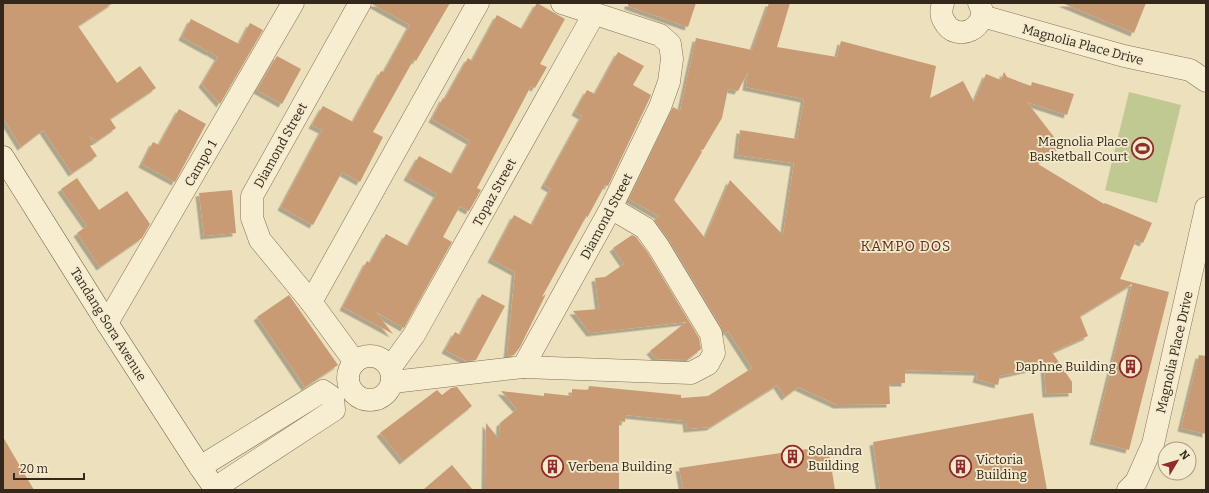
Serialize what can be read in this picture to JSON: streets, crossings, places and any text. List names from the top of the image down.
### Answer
{
  "streets": {
    "street": [
      "Magnolia Place Drive",
      "Diamond Street",
      "Campo 1",
      "Topaz Street",
      "Tandang Sora Avenue"
    ]
  },
  "crossings": [
    ["Diamond Street", "Topaz Street"],
    ["Campo 1", "Tandang Sora Avenue"]
  ],
  "districts": ["KAMPO DOS"],
  "places": {
    "sports": ["Magnolia Place Basketball Court"],
    "building": [
      "Daphne Building",
      "Solandra Building",
      "Verbena Building",
      "Victoria Building"
    ]
  },
  "scale_bar": "20 m",
  "north": "top right"
}
